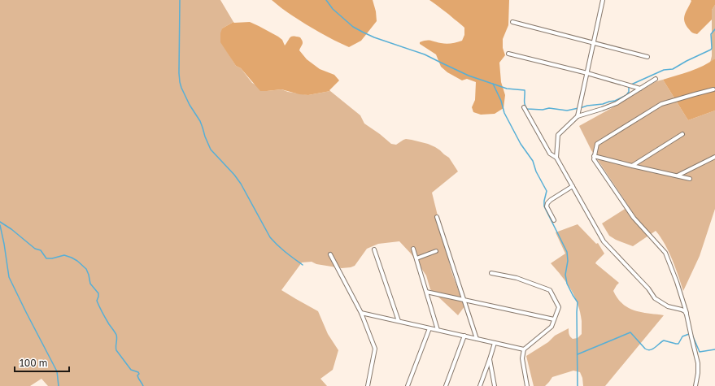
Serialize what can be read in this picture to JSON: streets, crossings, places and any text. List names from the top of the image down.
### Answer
{
  "scale_bar": "100 m"
}
